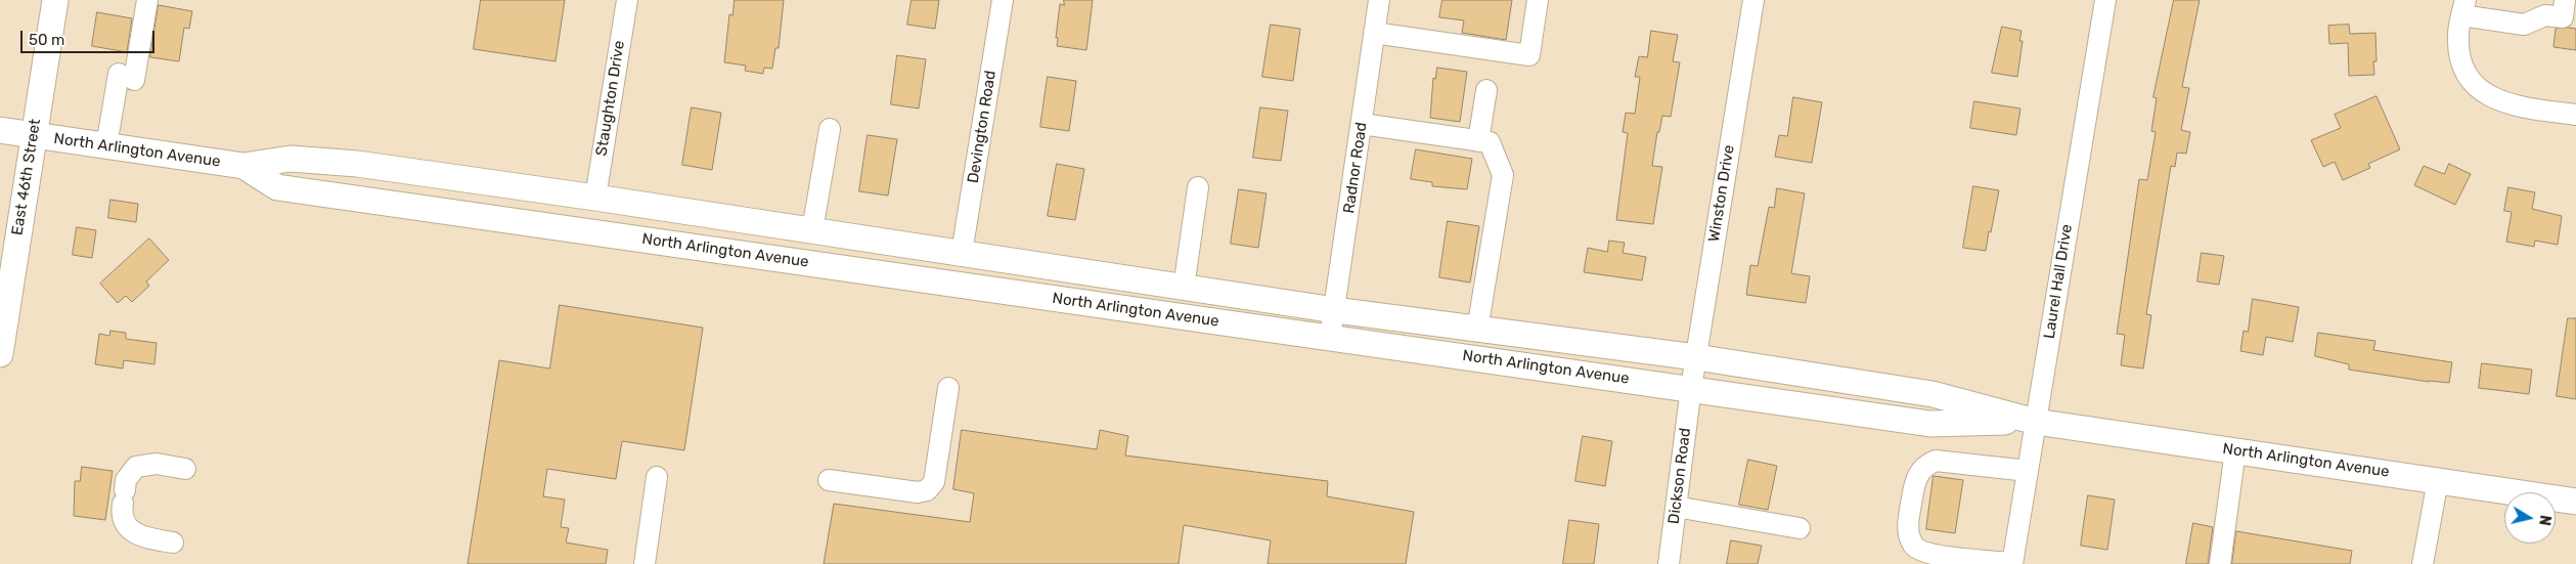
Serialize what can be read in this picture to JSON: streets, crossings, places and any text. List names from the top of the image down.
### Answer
{
  "streets": {
    "main road": ["North Arlington Avenue", "East 46th Street"],
    "street": [
      "Staughton Drive",
      "Devington Road",
      "Radnor Road",
      "Winston Drive",
      "Laurel Hall Drive",
      "Dickson Road"
    ]
  },
  "crossings": [
    ["Staughton Drive", "North Arlington Avenue"],
    ["Devington Road", "North Arlington Avenue"],
    ["North Arlington Avenue", "Radnor Road"],
    ["North Arlington Avenue", "East 46th Street"],
    ["North Arlington Avenue", "Winston Drive"],
    ["North Arlington Avenue", "Laurel Hall Drive"],
    ["North Arlington Avenue", "Dickson Road"],
    ["Winston Drive", "Dickson Road"]
  ],
  "scale_bar": "50 m",
  "north": "right"
}
